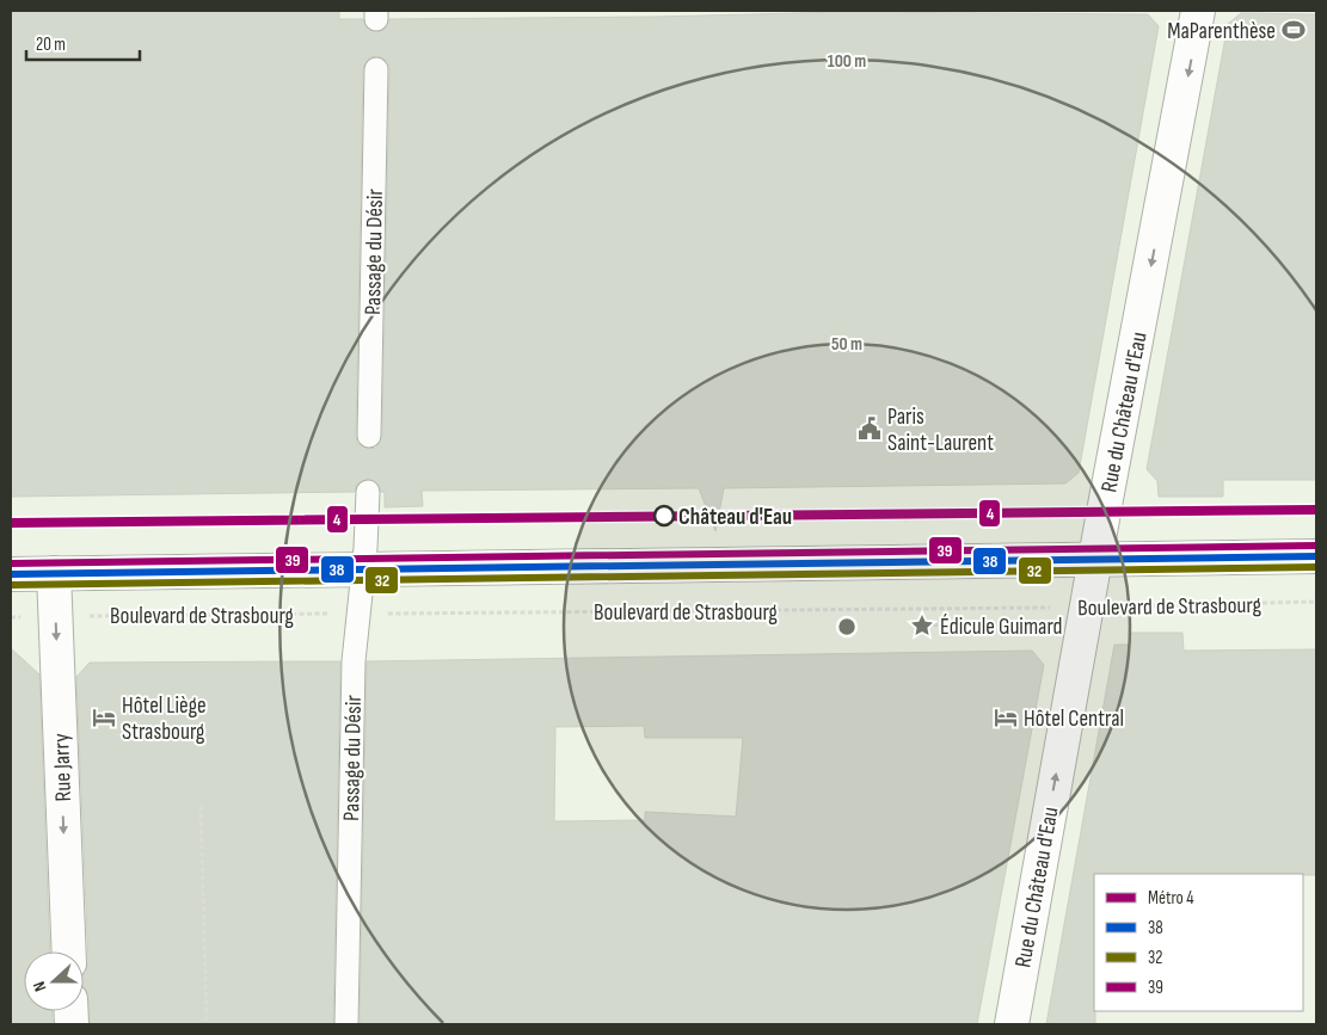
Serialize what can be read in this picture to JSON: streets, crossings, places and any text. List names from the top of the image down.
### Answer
{
  "streets": {
    "street": ["Rue du Château d'Eau", "Boulevard de Strasbourg", "Rue Jarry"],
    "lane": ["Passage du Désir"]
  },
  "crossings": [
    ["Passage du Désir", "Boulevard de Strasbourg"],
    ["Rue du Château d'Eau", "Boulevard de Strasbourg"],
    ["Boulevard de Strasbourg", "Rue Jarry"]
  ],
  "one_way": ["Rue Jarry"],
  "places": {
    "sports": ["MaParenthèse"],
    "public building": ["Paris Saint-Laurent"],
    "other": ["Château d'Eau"],
    "place": ["Édicule Guimard"],
    "hotel": ["Hôtel Liège Strasbourg", "Hôtel Central"]
  },
  "lines": [
    "metro line 4",
    "transit line 39",
    "transit line 38",
    "transit line 32"
  ],
  "legend": [
    "Métro 4",
    "38",
    "32",
    "39"
  ],
  "scale_bar": "20 m",
  "north": "left",
  "rings": ["100 m", "50 m"]
}
